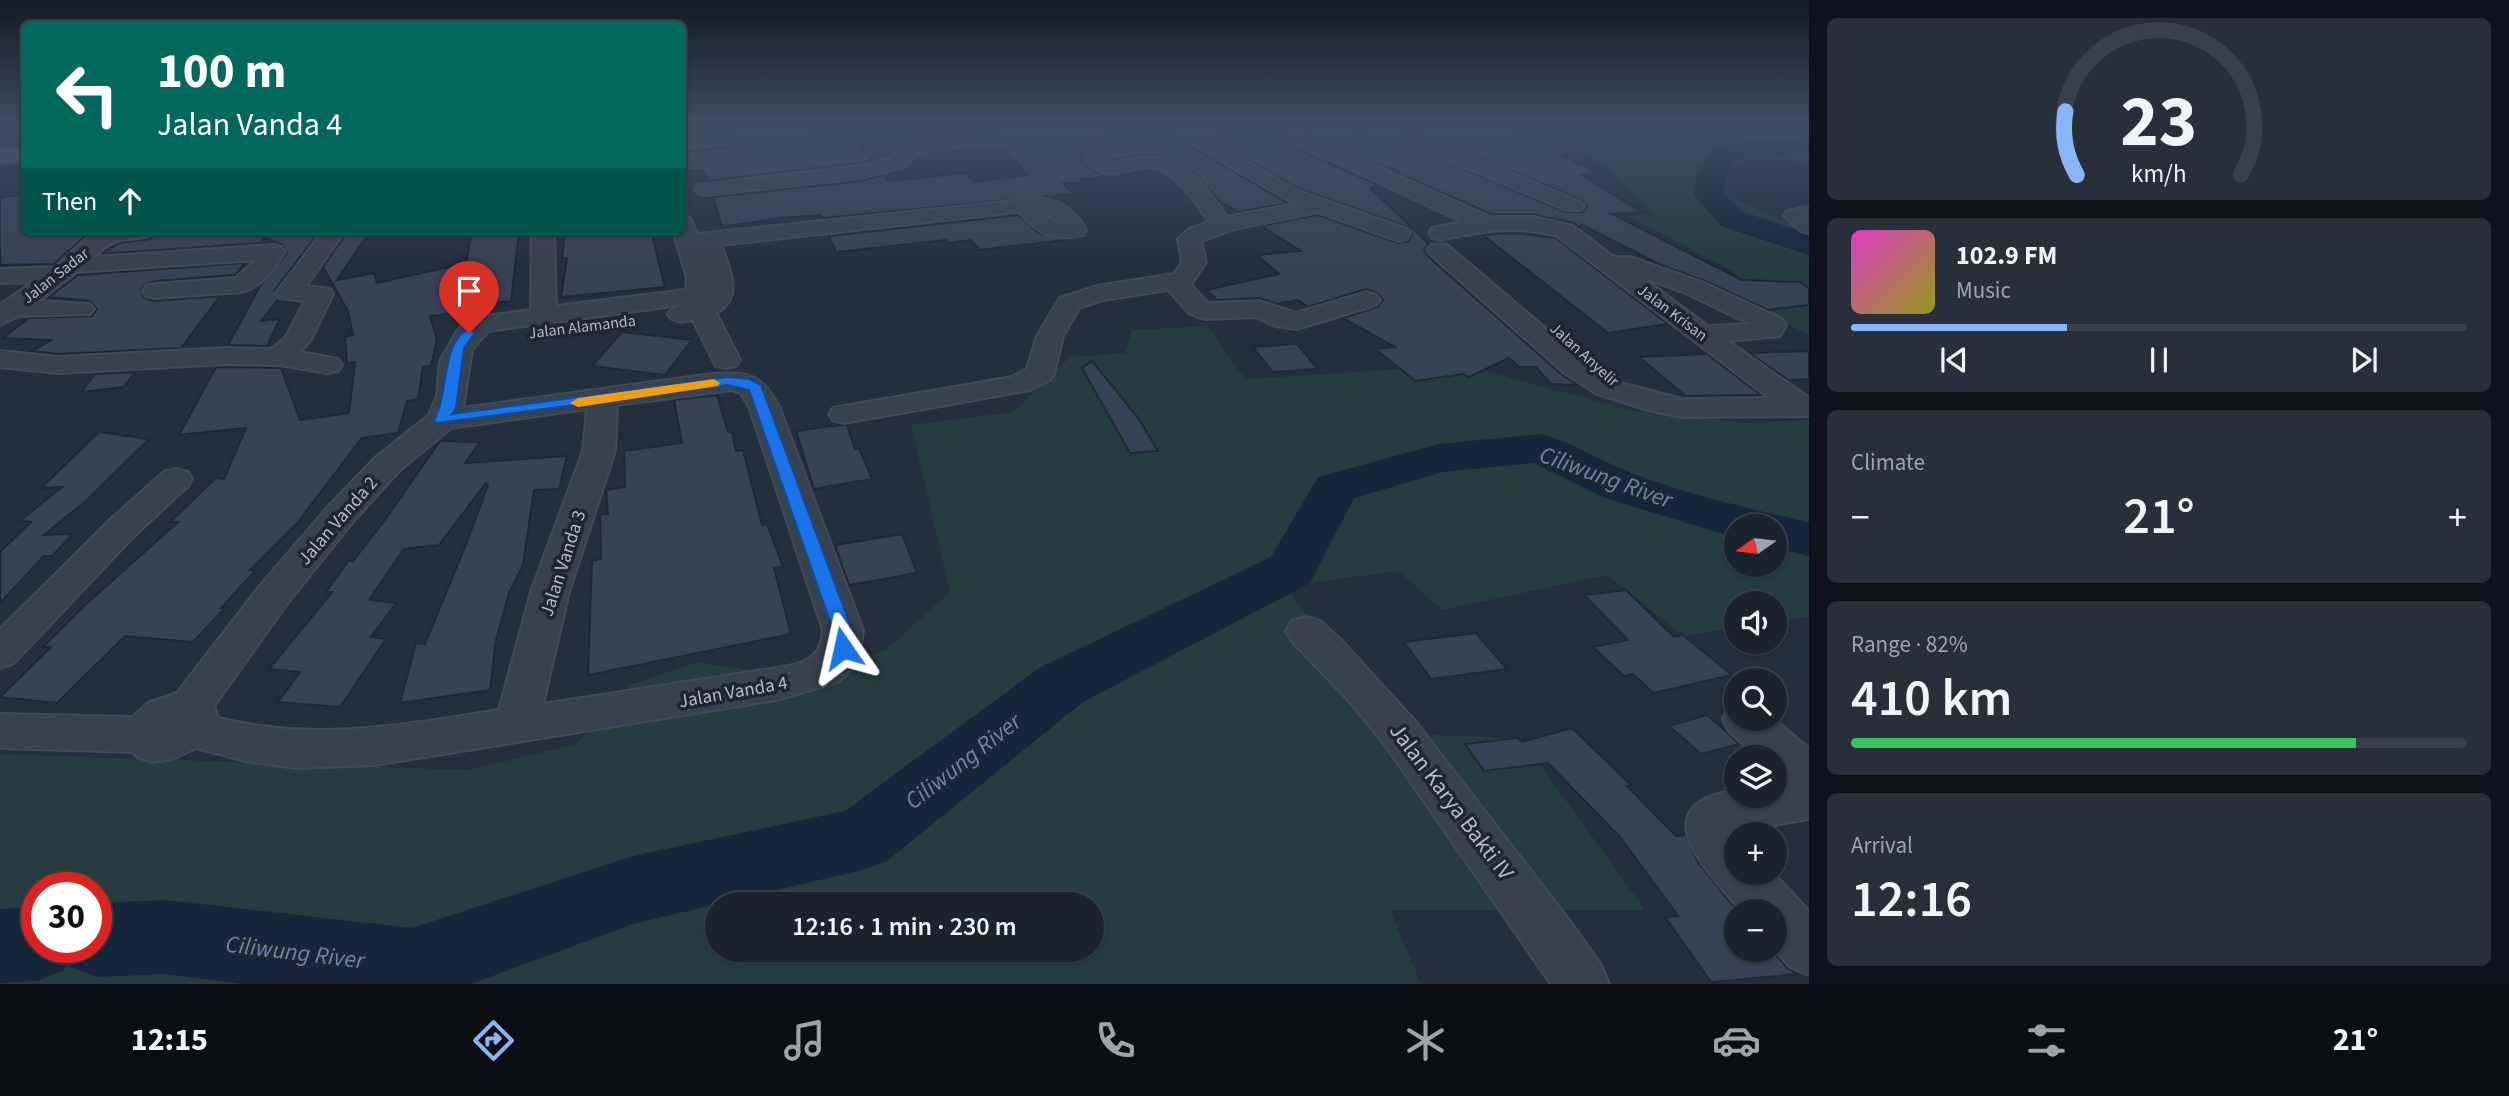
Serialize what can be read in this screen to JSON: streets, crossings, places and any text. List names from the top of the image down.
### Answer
{
  "streets": {
    "street": [
      "Jalan Sadar",
      "Jalan Krisan",
      "Jalan Alamanda",
      "Jalan Anyelir",
      "Jalan Vanda 2",
      "Jalan Vanda 3",
      "Jalan Vanda 4",
      "Jalan Karya Bakti IV"
    ]
  },
  "crossings": [
    ["Jalan Krisan", "Jalan Anyelir"],
    ["Jalan Alamanda", "Jalan Vanda 2"],
    ["Jalan Vanda 3", "Jalan Vanda 4"]
  ],
  "water": ["Ciliwung River"],
  "north": "left",
  "page": {
    "turn": ["100 m", "Jalan Vanda 4"],
    "then": "Then",
    "song": ["102.9 FM", "Music"],
    "tile": [
      "Climate",
      ["Range · 82%", "410 km"],
      ["Arrival", "12:16"]
    ],
    "heat": ["−", "21°", "+"],
    "map_buttons": ["+", "−"],
    "limit": "30",
    "trip": "12:16 · 1 min · 230 m",
    "tabs": ["12:15", "21°"],
    "gauge": ["23", "km/h"]
  }
}
